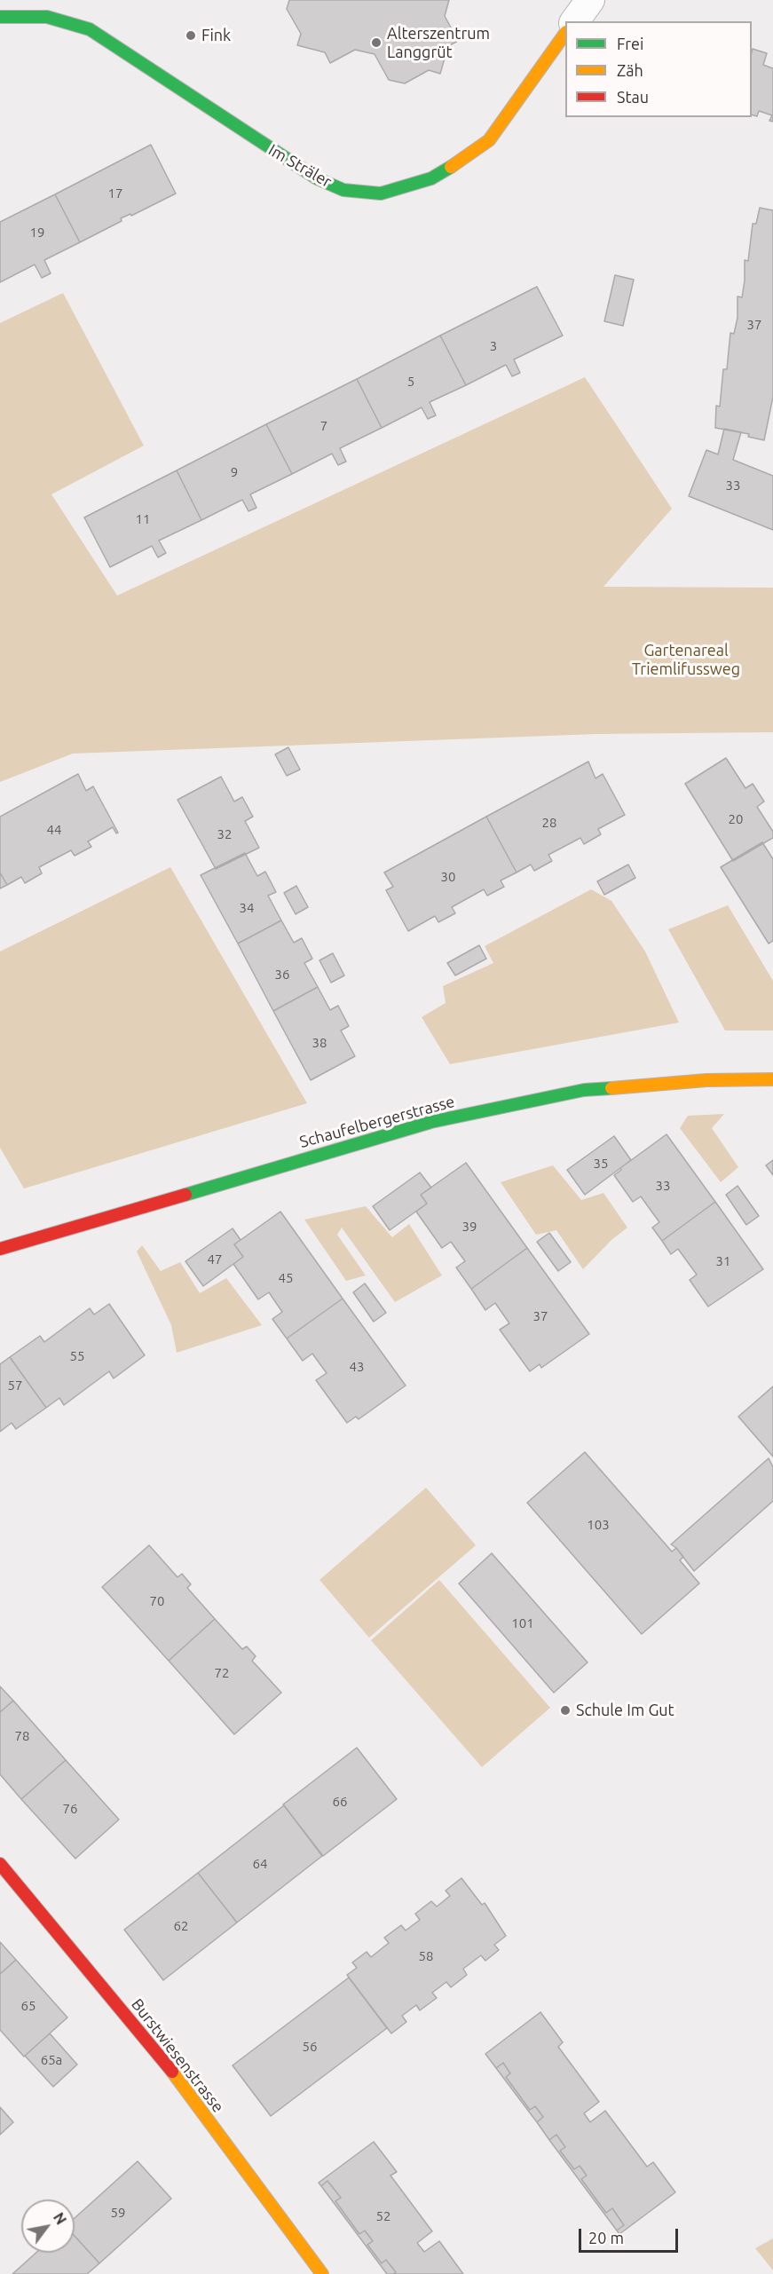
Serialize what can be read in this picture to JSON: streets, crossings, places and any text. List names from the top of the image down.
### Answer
{
  "streets": {
    "street": ["Im Sträler", "Schaufelbergerstrasse", "Burstwiesenstrasse"]
  },
  "parks": ["Gartenareal Triemlifussweg"],
  "places": ["Fink", "Alterszentrum Langgrüt", "Schule Im Gut"],
  "house_numbers": [
    "17",
    "19",
    "37",
    "3",
    "5",
    "7",
    "9",
    "33",
    "11",
    "20",
    "28",
    "44",
    "32",
    "30",
    "34",
    "36",
    "38",
    "35",
    "33",
    "39",
    "47",
    "31",
    "45",
    "37",
    "55",
    "43",
    "57",
    "103",
    "70",
    "101",
    "72",
    "78",
    "66",
    "76",
    "64",
    "62",
    "58",
    "65",
    "56",
    "65a",
    "59",
    "52"
  ],
  "legend": ["Frei", "Zäh", "Stau"],
  "scale_bar": "20 m",
  "north": "top right"
}
